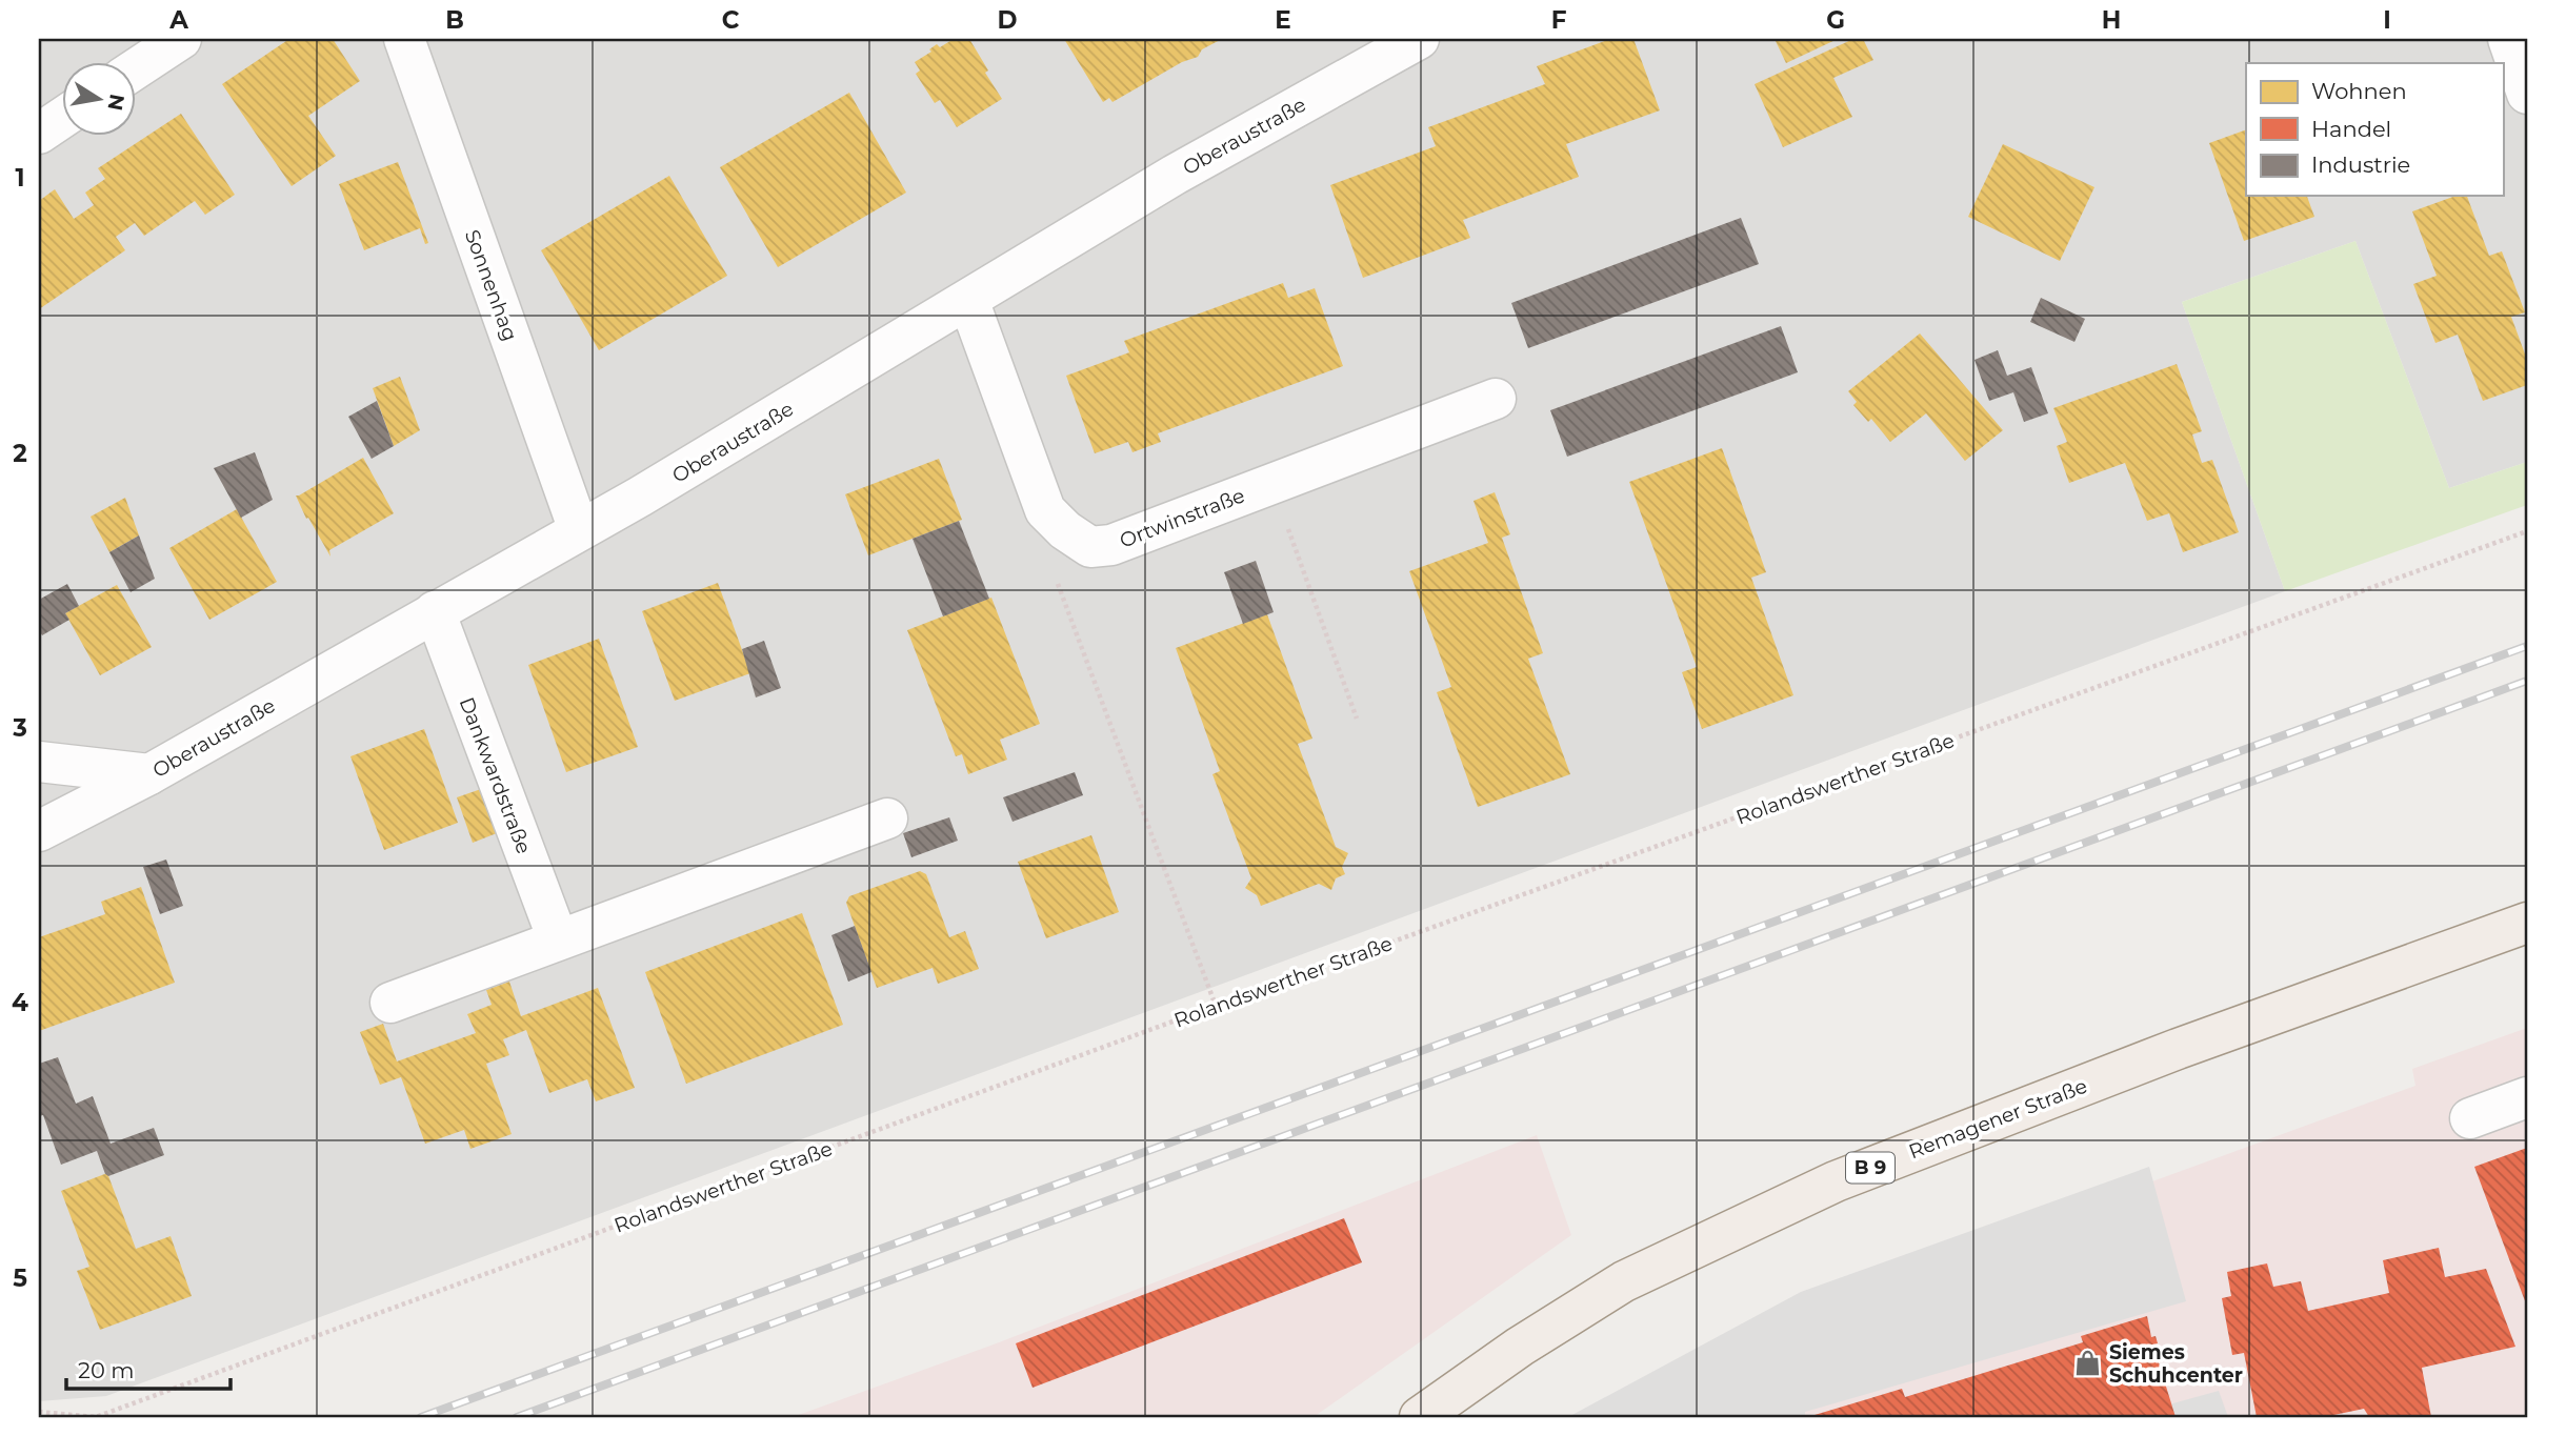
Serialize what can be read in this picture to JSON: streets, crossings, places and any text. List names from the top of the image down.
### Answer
{
  "streets": {
    "main road": ["Remagener Straße", "B 9"],
    "street": [
      "Oberaustraße",
      "Sonnenhag",
      "Ortwinstraße",
      "Dankwardstraße"
    ],
    "path": ["Rolandswerther Straße"]
  },
  "crossings": [
    ["Oberaustraße", "Sonnenhag"],
    ["Oberaustraße", "Ortwinstraße"],
    ["Oberaustraße", "Dankwardstraße"]
  ],
  "places": {
    "shop": ["Siemes Schuhcenter"]
  },
  "legend": ["Wohnen", "Handel", "Industrie"],
  "scale_bar": "20 m",
  "north": "right",
  "grid": {
    "columns": [
      "A",
      "B",
      "C",
      "D",
      "E",
      "F",
      "G",
      "H",
      "I"
    ],
    "rows": [
      "1",
      "2",
      "3",
      "4",
      "5"
    ]
  }
}
